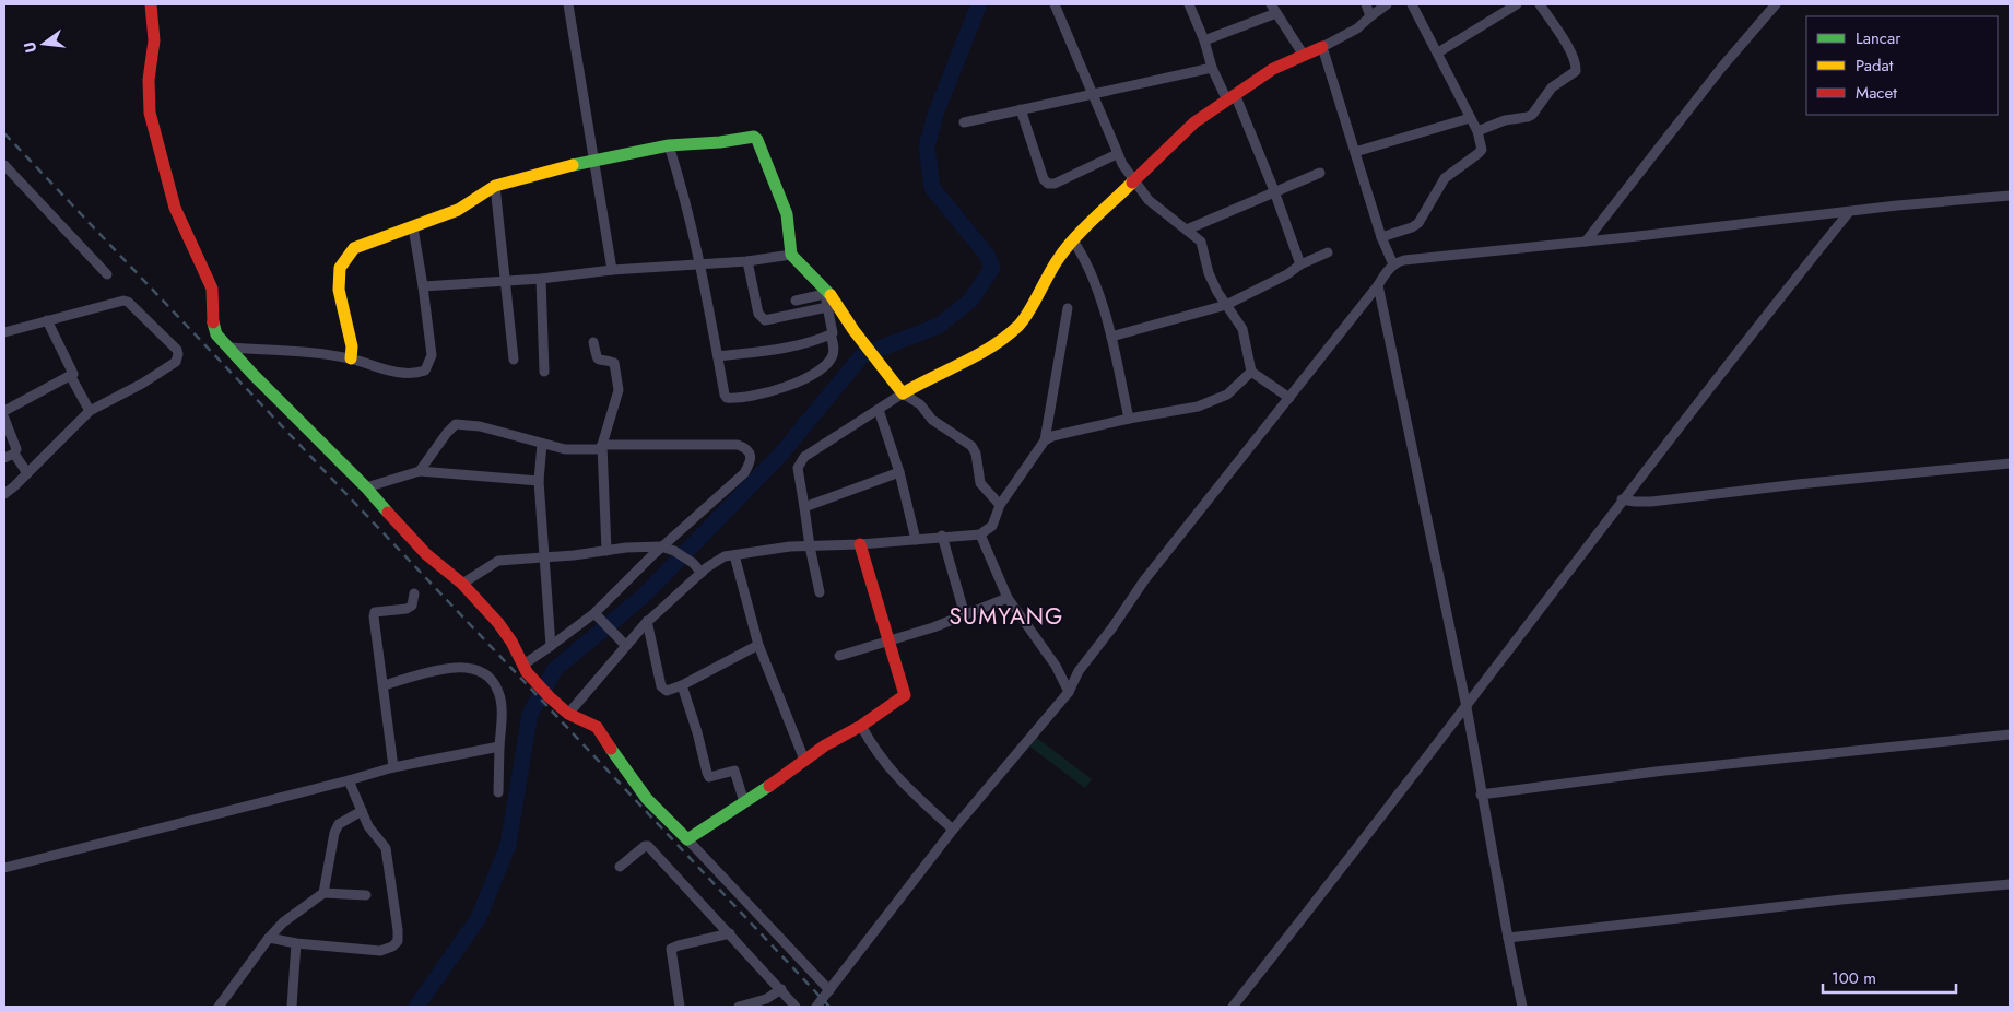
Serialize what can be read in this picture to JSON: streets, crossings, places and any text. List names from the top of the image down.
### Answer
{
  "districts": ["SUMYANG"],
  "legend": ["Lancar", "Padat", "Macet"],
  "scale_bar": "100 m",
  "north": "left"
}
